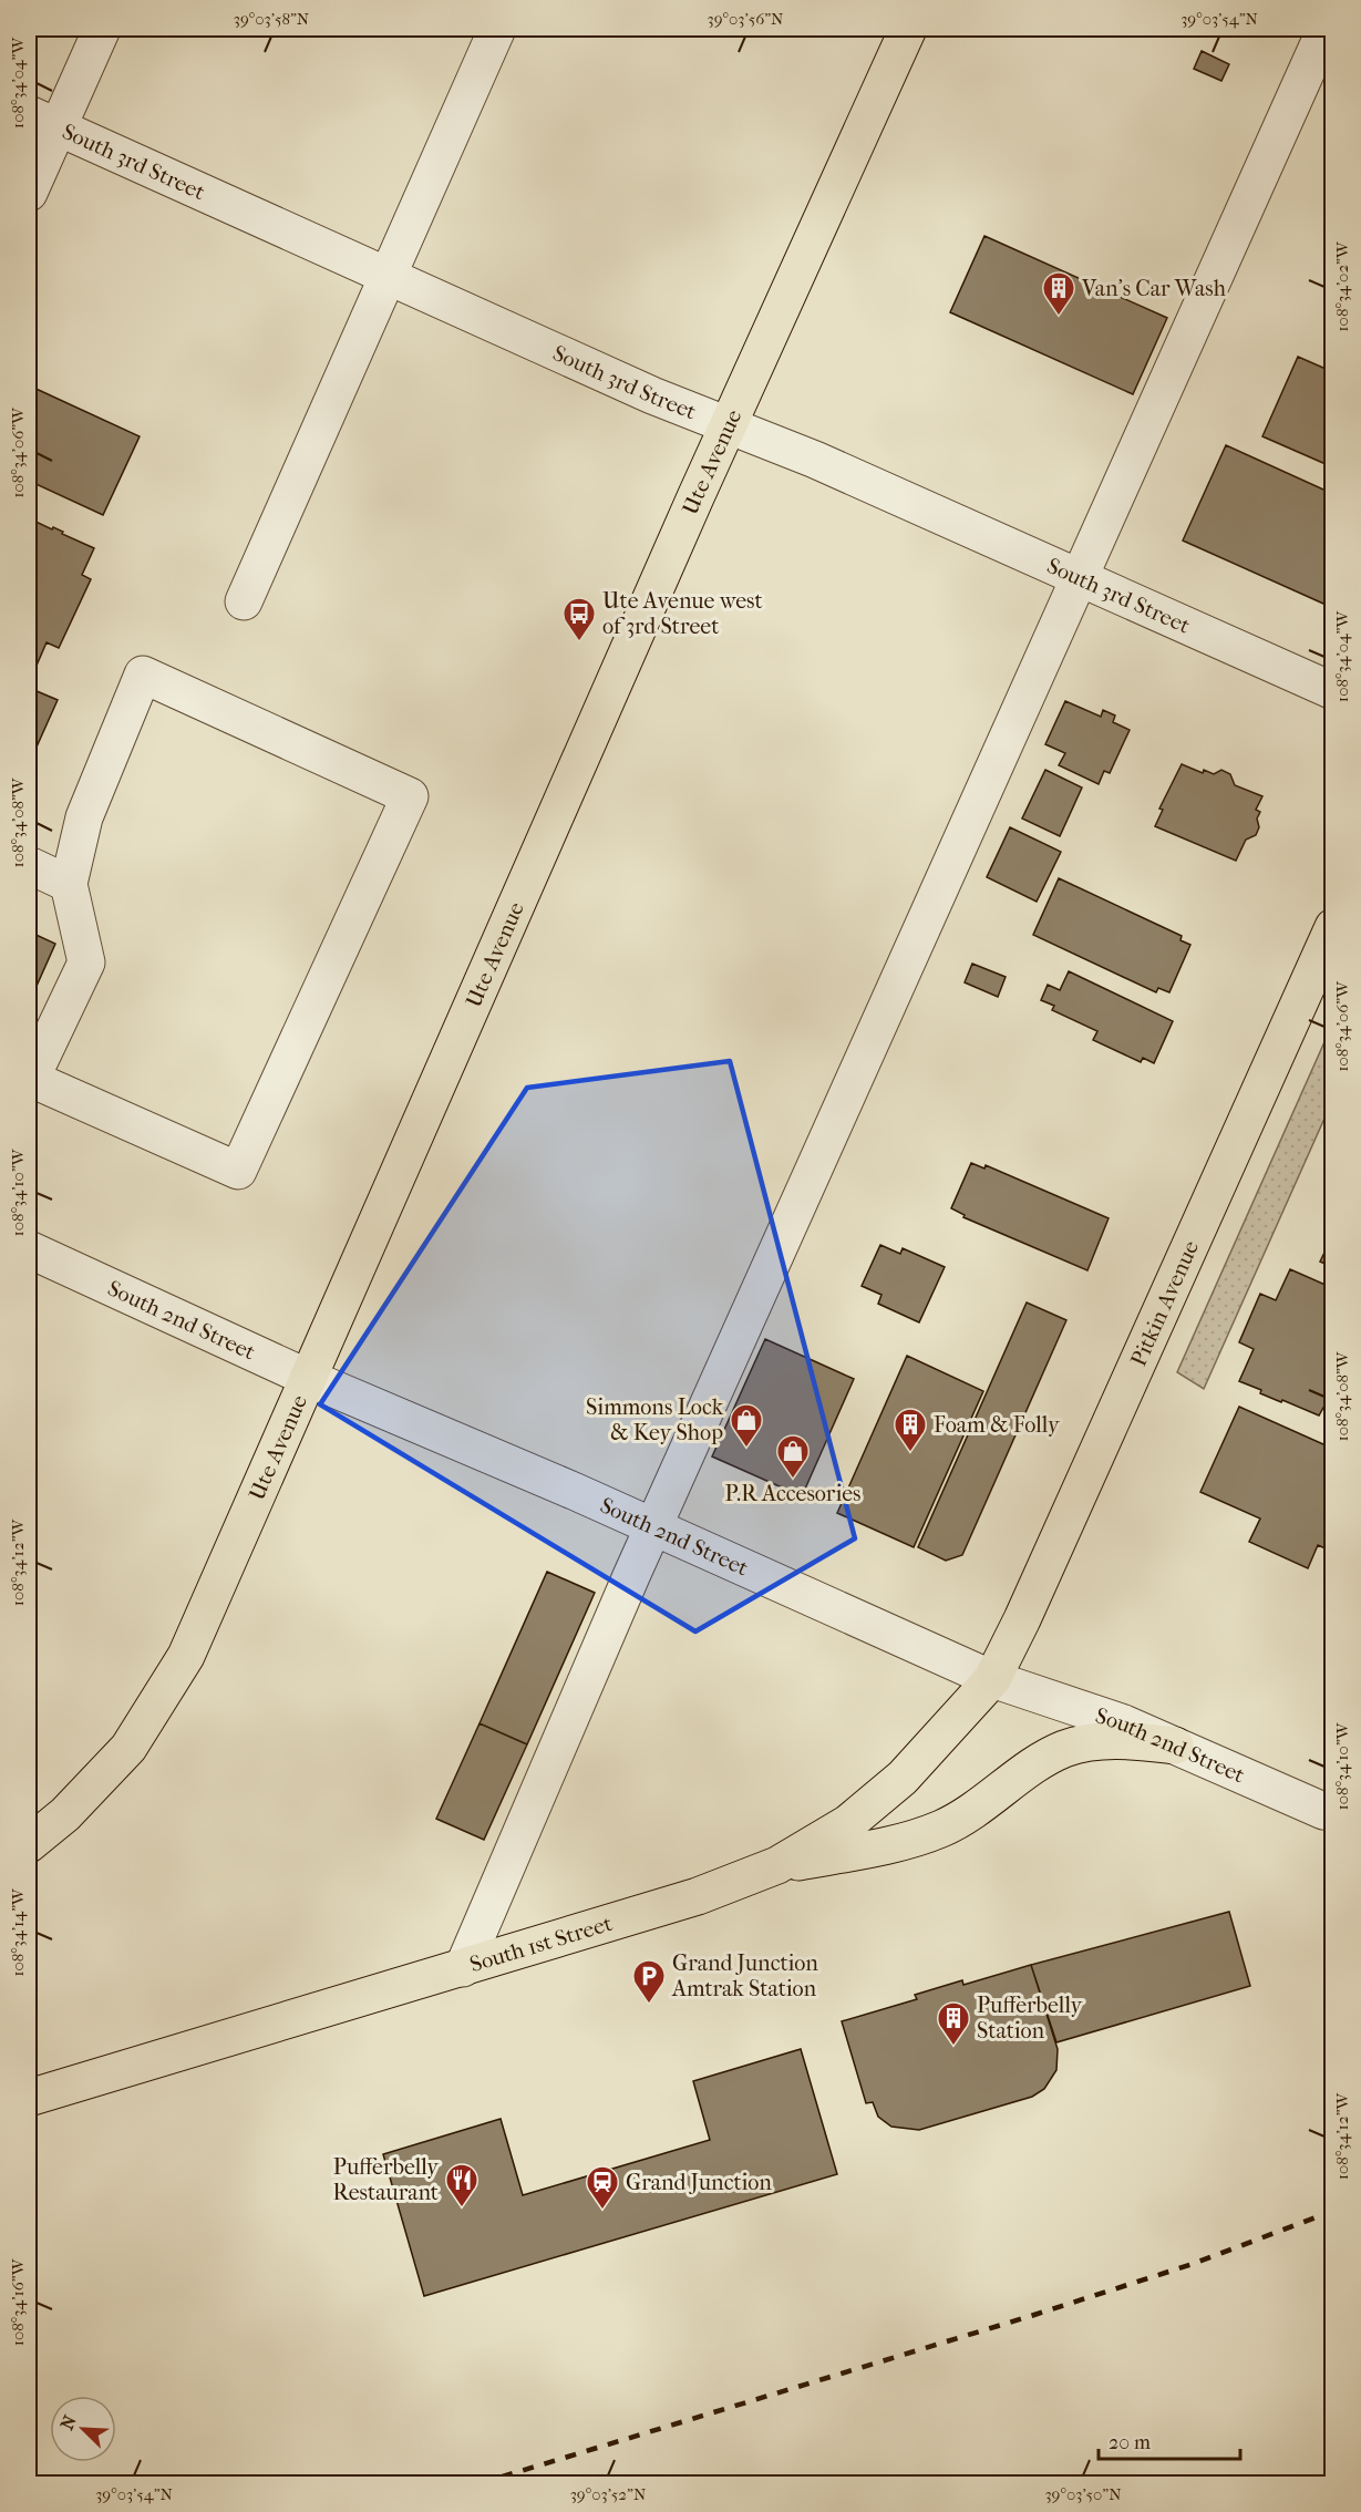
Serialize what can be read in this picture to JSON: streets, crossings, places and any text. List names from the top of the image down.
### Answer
{
  "streets": {
    "highway": ["Ute Avenue", "Pitkin Avenue", "South 1st Street"],
    "street": ["South 3rd Street", "South 2nd Street"]
  },
  "crossings": [
    ["South 3rd Street", "Ute Avenue"],
    ["Ute Avenue", "South 2nd Street"],
    ["Pitkin Avenue", "South 2nd Street"],
    ["Pitkin Avenue", "South 1st Street"],
    ["South 2nd Street", "South 1st Street"]
  ],
  "places": {
    "building": ["Van's Car Wash", "Foam & Folly", "Pufferbelly Station"],
    "bus stop": ["Ute Avenue west of 3rd Street"],
    "shop": ["Simmons Lock & Key Shop", "P.R Accesories"],
    "parking": ["Grand Junction Amtrak Station"],
    "restaurant": ["Pufferbelly Restaurant"],
    "station": ["Grand Junction"]
  },
  "scale_bar": "20 m",
  "north": "top left",
  "coordinates": [
    "39°03'58\"N",
    "39°03'56\"N",
    "39°03'54\"N",
    "108°34'04\"W",
    "108°34'02\"W",
    "108°34'06\"W",
    "108°34'08\"W",
    "108°34'10\"W",
    "108°34'12\"W",
    "108°34'14\"W",
    "108°34'16\"W",
    "39°03'52\"N",
    "39°03'50\"N"
  ]
}
